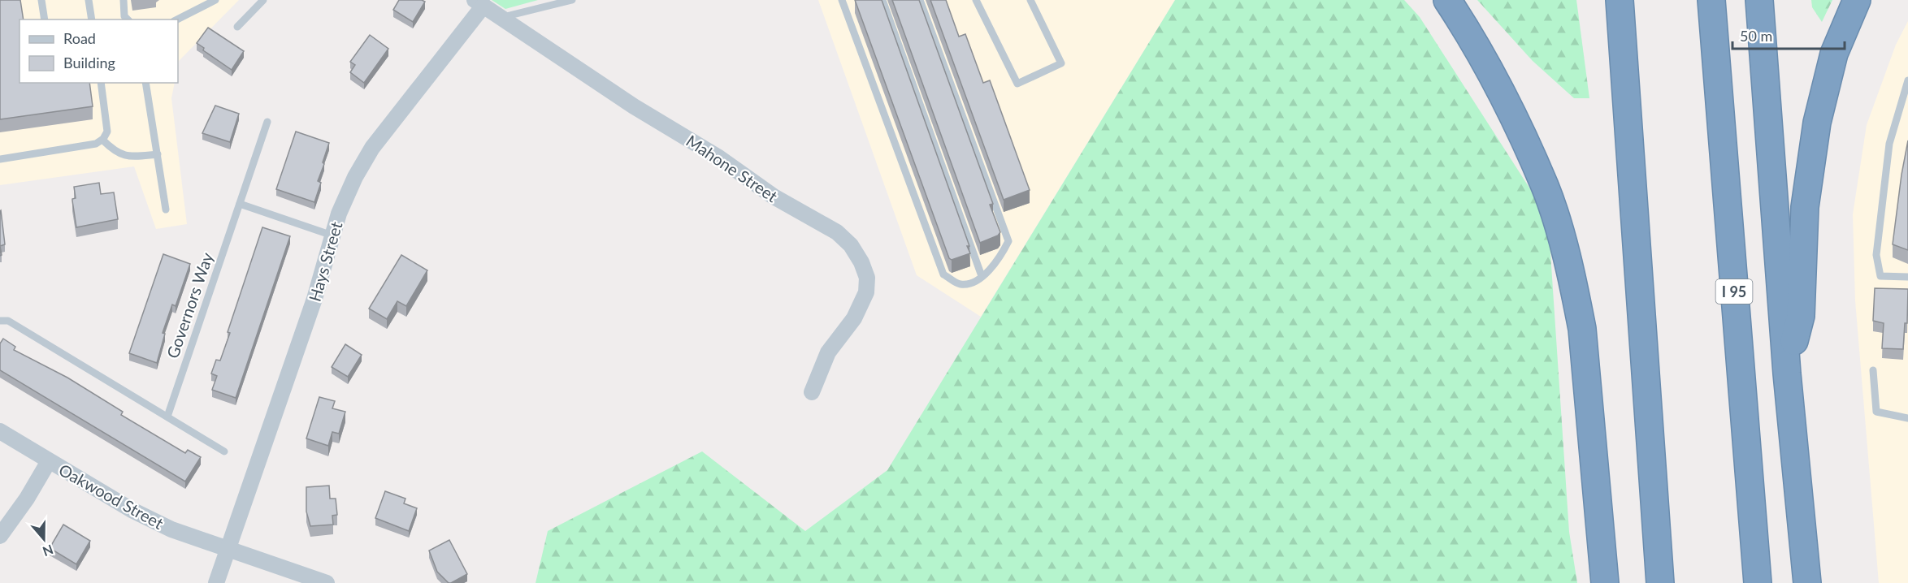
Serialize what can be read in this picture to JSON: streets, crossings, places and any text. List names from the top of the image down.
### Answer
{
  "streets": {
    "highway": ["I 95"],
    "street": ["Mahone Street", "Hays Street", "Oakwood Street"],
    "lane": ["Governors Way"]
  },
  "crossings": [
    ["Mahone Street", "Hays Street"],
    ["Hays Street", "Oakwood Street"]
  ],
  "legend": ["Road", "Building"],
  "scale_bar": "50 m",
  "north": "bottom"
}
